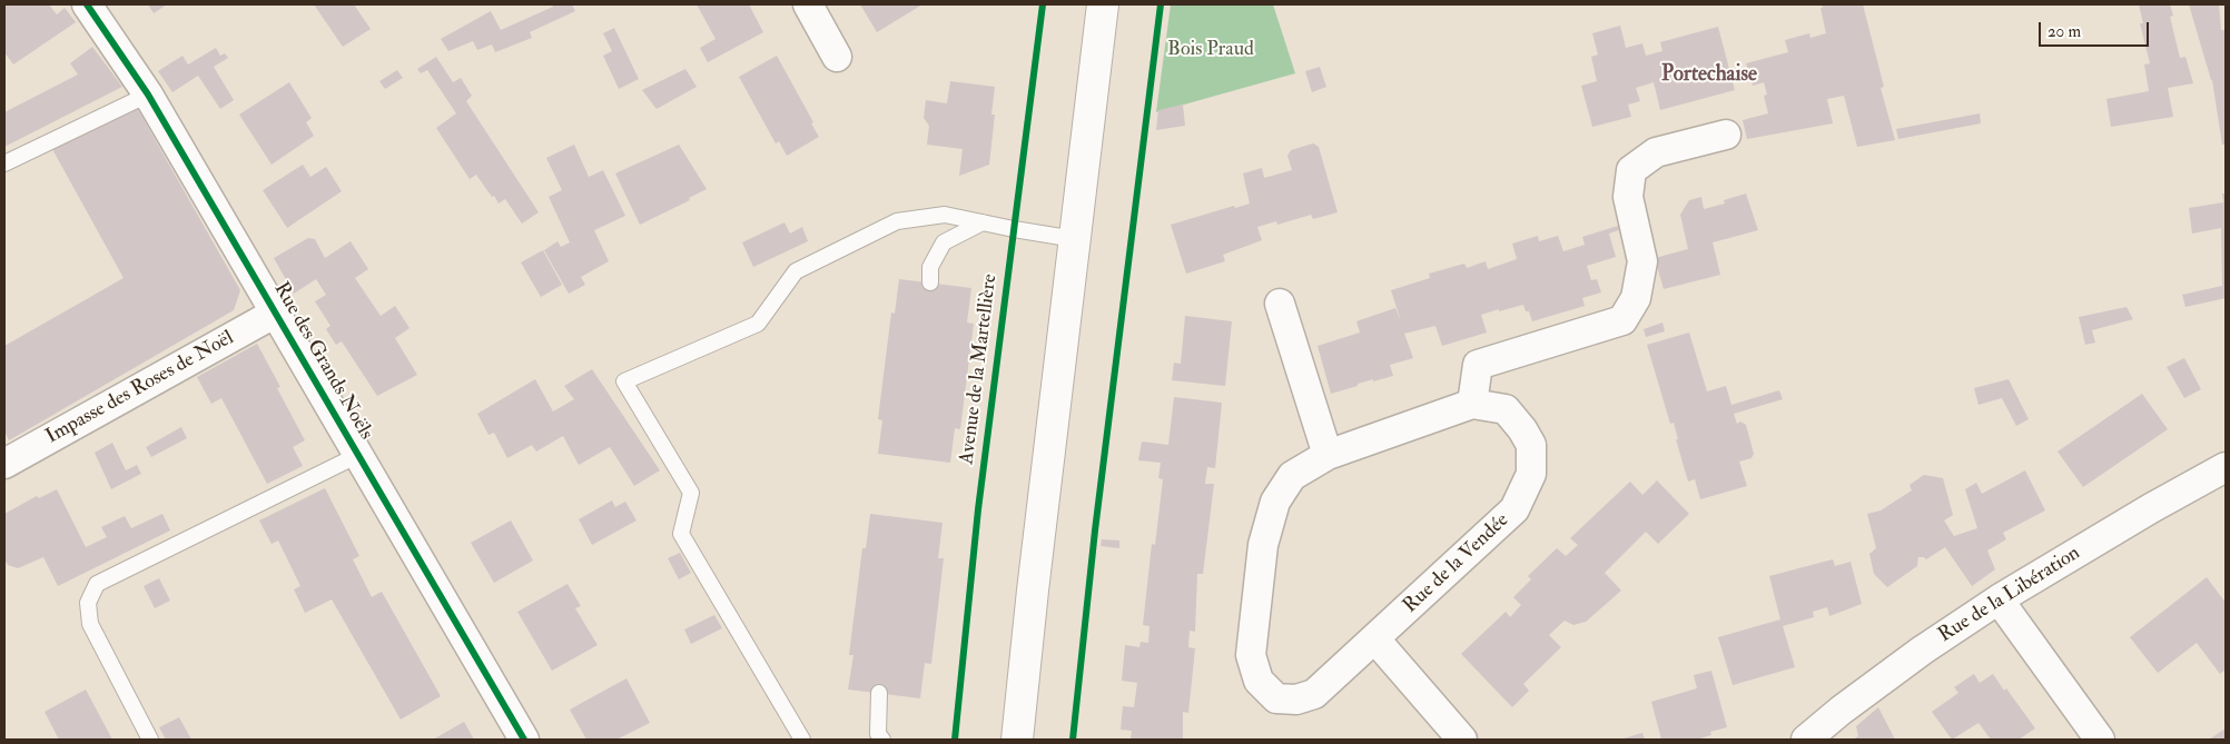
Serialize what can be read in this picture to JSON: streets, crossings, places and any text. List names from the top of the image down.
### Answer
{
  "streets": {
    "street": [
      "Rue des Grands Noëls",
      "Impasse des Roses de Noël",
      "Rue de la Vendée",
      "Rue de la Libération"
    ],
    "cycle path": ["Avenue de la Martellière"]
  },
  "crossings": [
    ["Rue des Grands Noëls", "Impasse des Roses de Noël"]
  ],
  "districts": ["Portechaise"],
  "parks": ["Bois Praud"],
  "scale_bar": "20 m"
}
